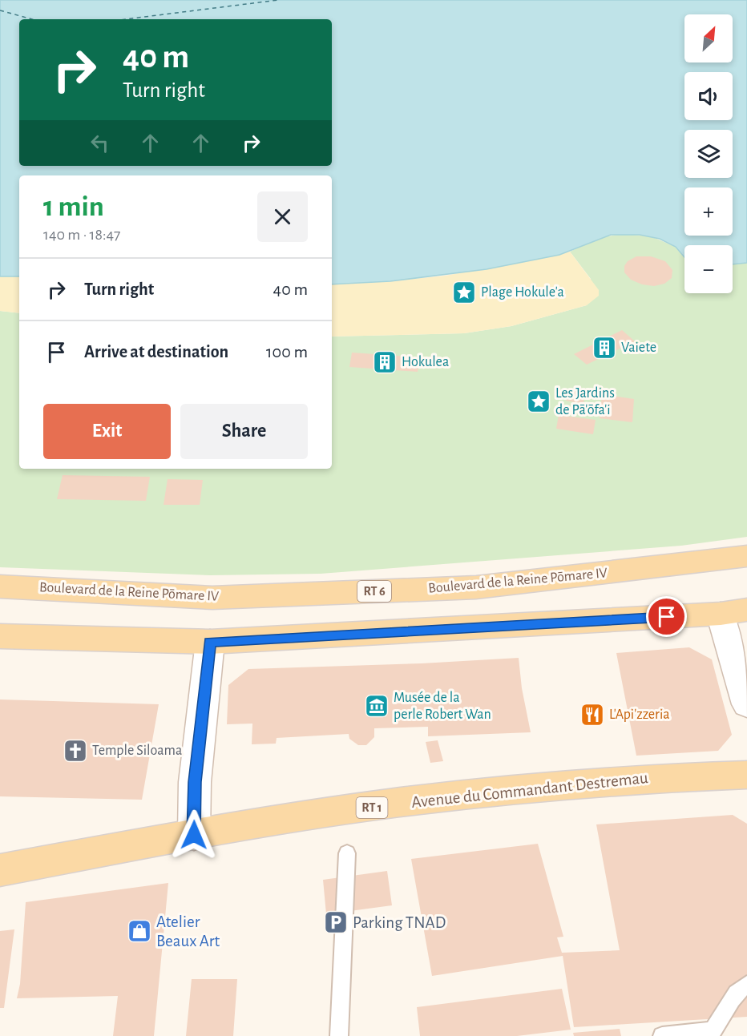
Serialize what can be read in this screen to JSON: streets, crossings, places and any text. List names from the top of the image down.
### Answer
{
  "streets": {
    "main road": [
      "Boulevard de la Reine Pōmare IV",
      "RT 6",
      "Avenue du Commandant Destremau",
      "RT 1"
    ]
  },
  "places": {
    "place": ["Plage Hokule'a", "Les Jardins de Pā'ōfa'i"],
    "building": ["Vaiete", "Hokulea"],
    "museum": ["Musée de la perle Robert Wan"],
    "restaurant": ["L'Api'zzeria"],
    "church": ["Temple Siloama"],
    "parking": ["Parking TNAD"],
    "shop": ["Atelier Beaux Art"]
  },
  "north": "top right",
  "page": {
    "map_buttons": ["+", "−"],
    "turn": ["40 m", "Turn right"],
    "heading": ["1 min", "140 m · 18:47"],
    "list": [
      {
        "name": "Turn right",
        "value": "40 m"
      },
      {
        "name": "Arrive at destination",
        "value": "100 m"
      }
    ],
    "buttons": ["Exit", "Share"]
  }
}
